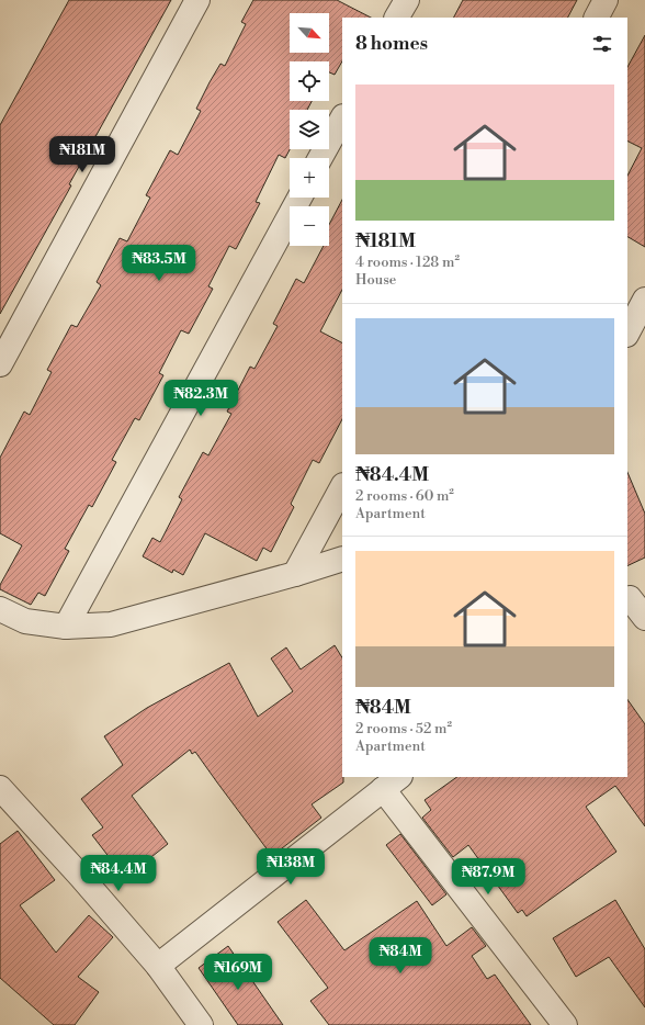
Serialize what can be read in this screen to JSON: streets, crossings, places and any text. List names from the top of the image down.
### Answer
{
  "north": "bottom right",
  "page": {
    "map_buttons": ["+", "−"],
    "heading": "8 homes",
    "list": [
      {
        "name": "₦181M",
        "note": "4 rooms · 128 m² · House"
      },
      {
        "name": "₦84.4M",
        "note": "2 rooms · 60 m² · Apartment"
      },
      {
        "name": "₦84M",
        "note": "2 rooms · 52 m² · Apartment"
      }
    ],
    "price": [
      "₦181M",
      "₦83.5M",
      "₦82.3M",
      "₦138M",
      "₦84.4M",
      "₦87.9M",
      "₦84M",
      "₦169M"
    ]
  }
}
